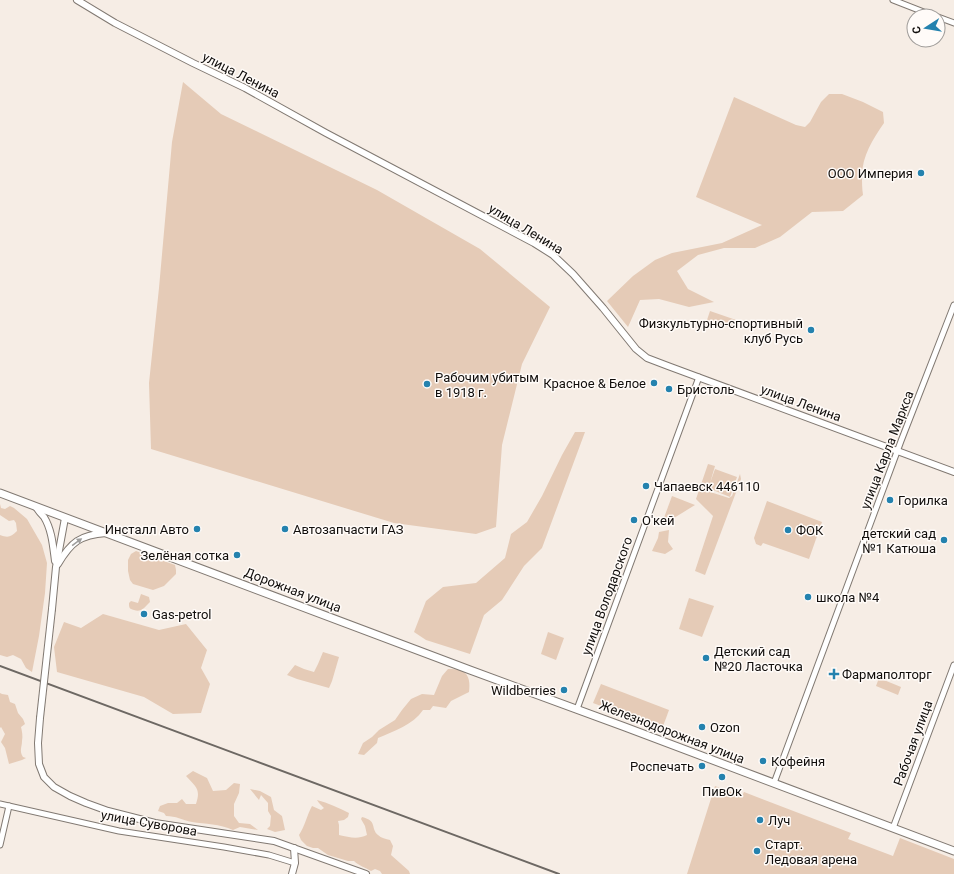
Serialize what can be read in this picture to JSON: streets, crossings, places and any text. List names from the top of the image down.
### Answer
{
  "streets": {
    "main road": ["Дорожная улица", "Железнодорожная улица"],
    "street": [
      "улица Ленина",
      "улица Карла Маркса",
      "улица Володарского",
      "Рабочая улица",
      "улица Суворова"
    ]
  },
  "crossings": [
    ["улица Ленина", "улица Карла Маркса"],
    ["улица Ленина", "улица Володарского"],
    ["улица Карла Маркса", "Железнодорожная улица"],
    ["Дорожная улица", "Железнодорожная улица"],
    ["улица Володарского", "Железнодорожная улица"],
    ["Железнодорожная улица", "Рабочая улица"]
  ],
  "places": {
    "other": [
      "ООО Империя",
      "Физкультурно-спортивный клуб Русь",
      "Красное & Белое",
      "Рабочим убитым в 1918 г.",
      "Бристоль",
      "Чапаевск 446110",
      "Горилка",
      "О'кей",
      "Инсталл Авто",
      "Автозапчасти ГАЗ",
      "ФОК",
      "детский сад №1 Катюша",
      "Зелёная сотка",
      "школа №4",
      "Gas-petrol",
      "Детский сад №20 Ласточка",
      "Wildberries",
      "Ozon",
      "Кофейня",
      "Роспечать",
      "ПивОк",
      "Луч",
      "Старт. Ледовая арена"
    ],
    "health": ["Фармаполторг"]
  },
  "north": "left"
}
